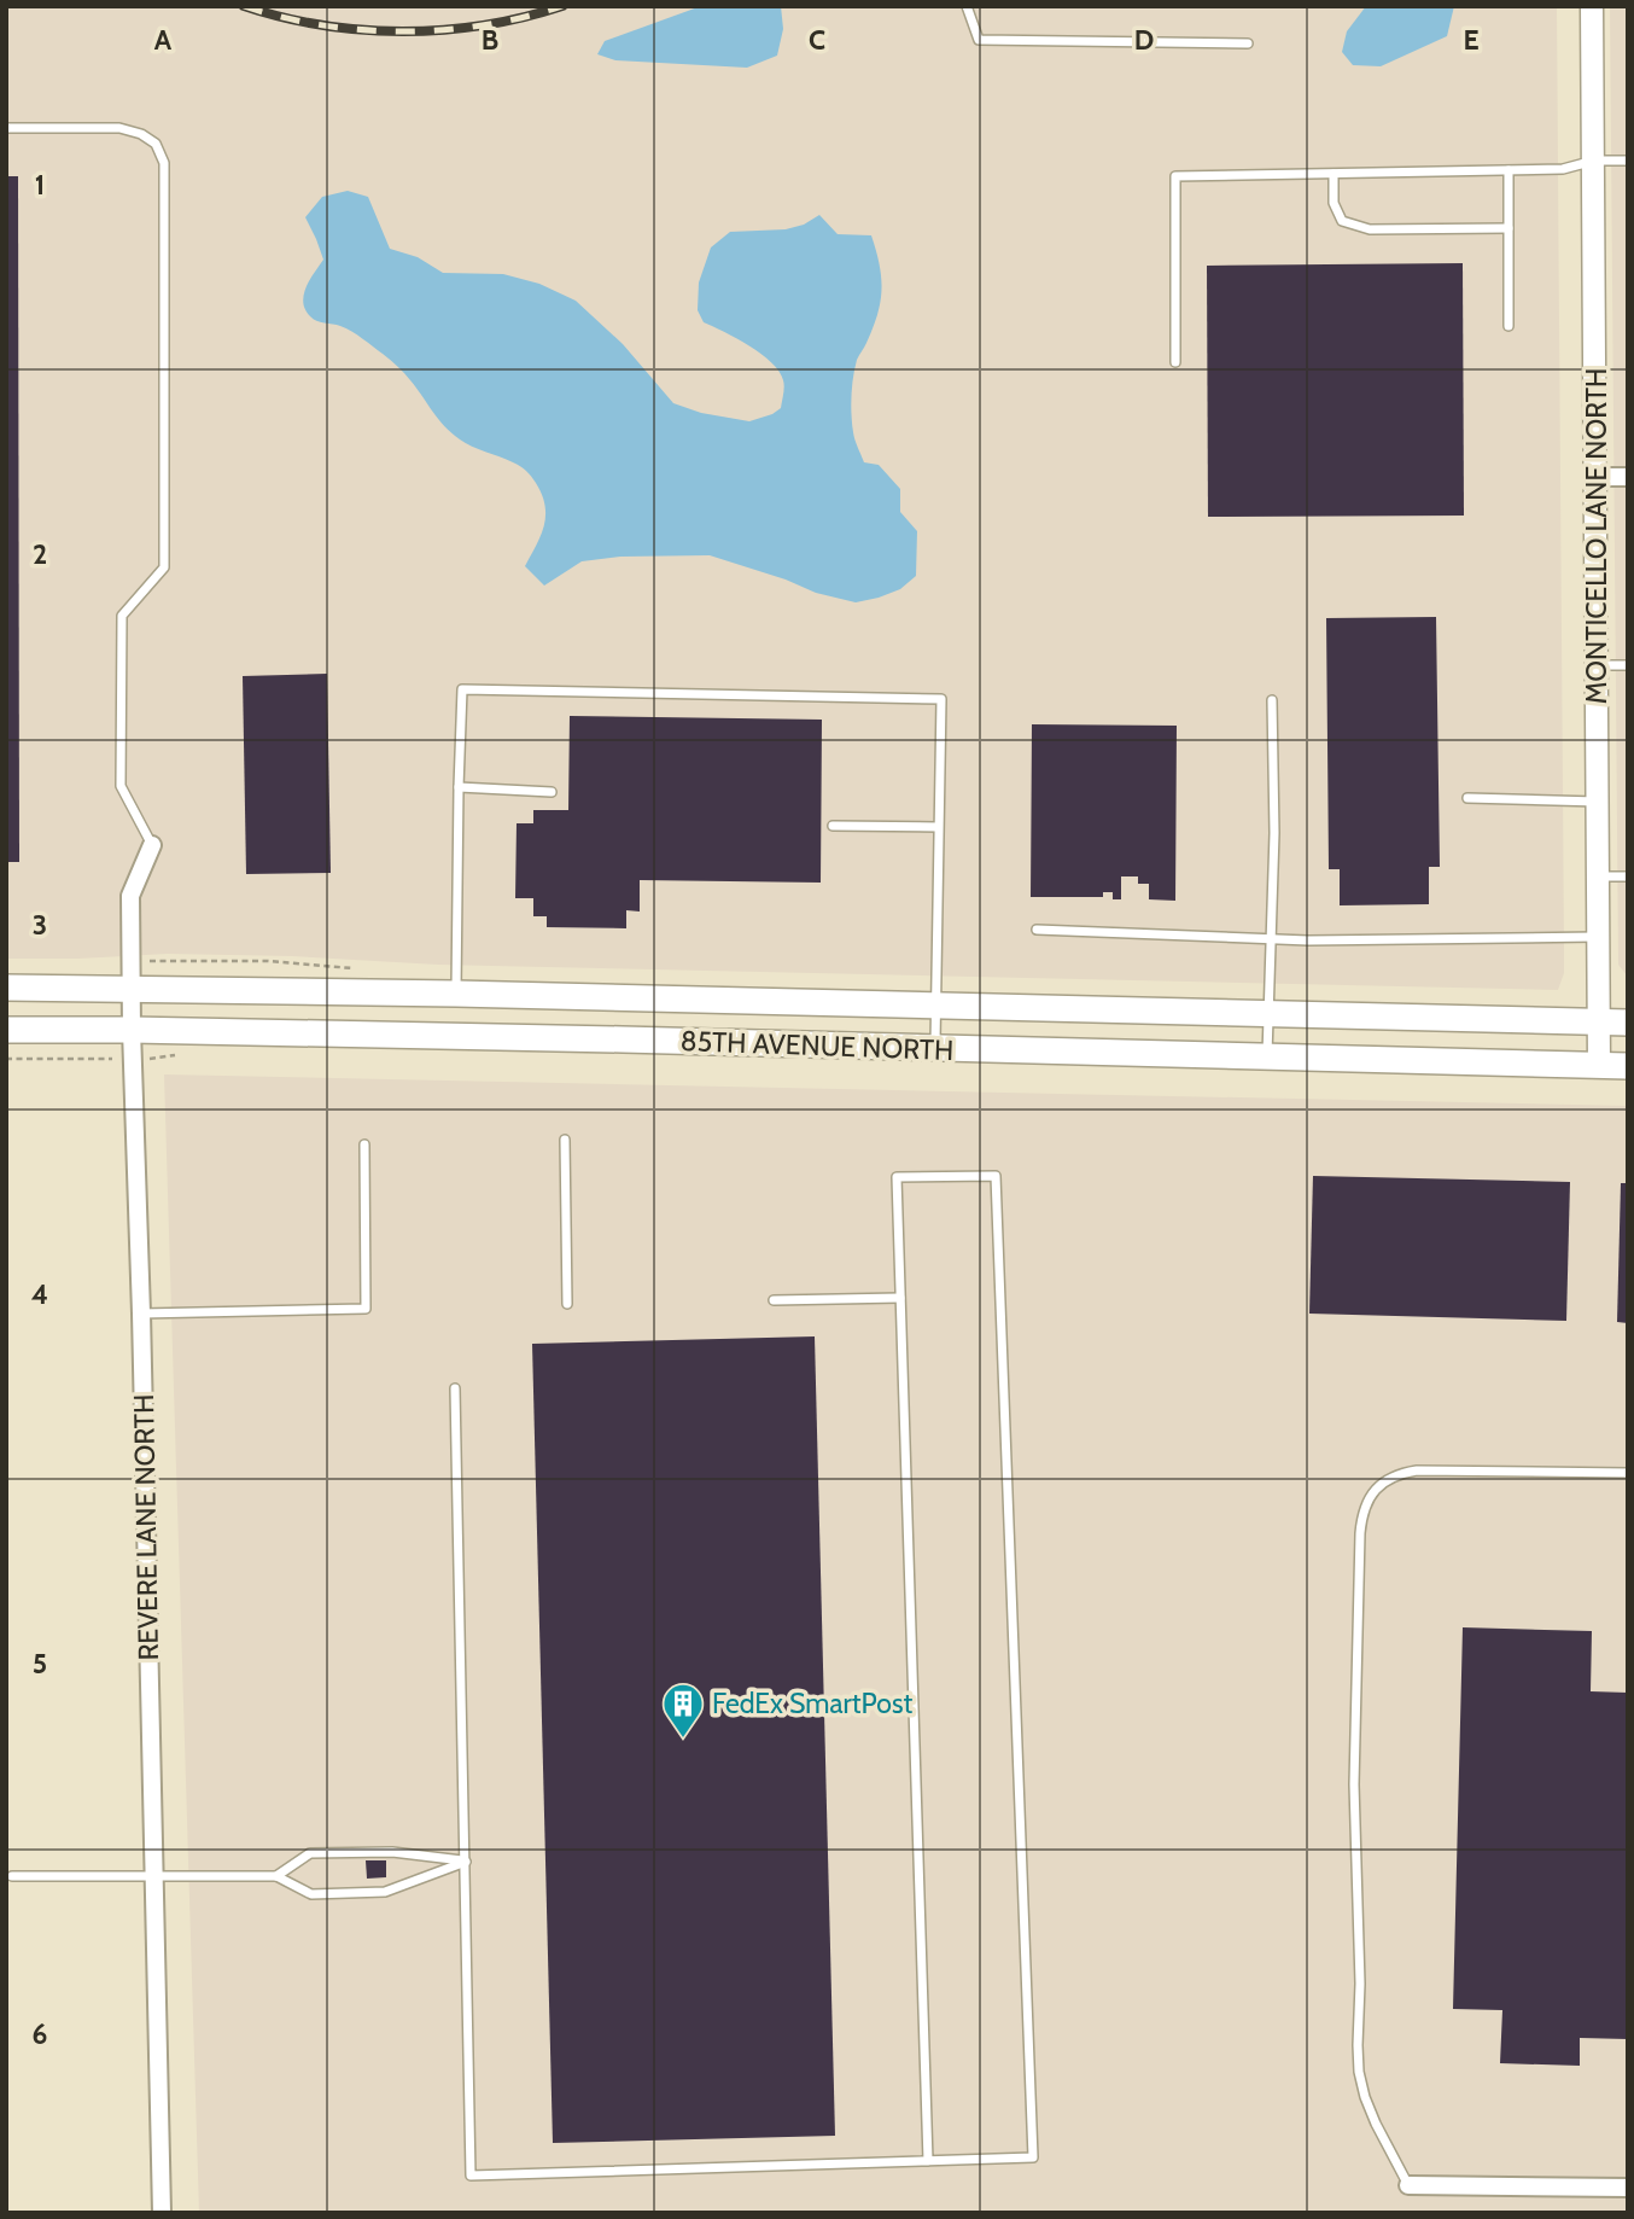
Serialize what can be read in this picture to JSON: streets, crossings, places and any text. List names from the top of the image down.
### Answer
{
  "streets": {
    "main road": ["85TH AVENUE NORTH"],
    "street": ["MONTICELLO LANE NORTH", "REVERE LANE NORTH"]
  },
  "crossings": [
    ["MONTICELLO LANE NORTH", "85TH AVENUE NORTH"],
    ["85TH AVENUE NORTH", "REVERE LANE NORTH"]
  ],
  "places": {
    "building": ["FedEx SmartPost"]
  },
  "grid": {
    "columns": [
      "A",
      "B",
      "C",
      "D",
      "E"
    ],
    "rows": [
      "1",
      "2",
      "3",
      "4",
      "5",
      "6"
    ]
  }
}
